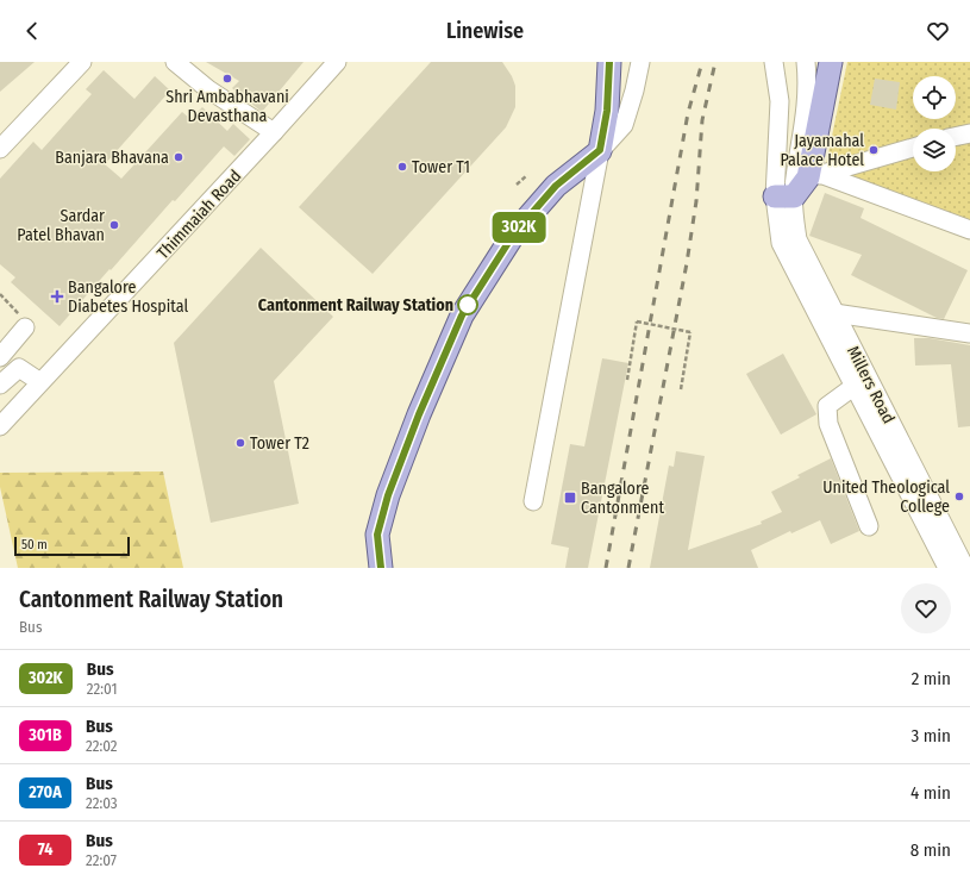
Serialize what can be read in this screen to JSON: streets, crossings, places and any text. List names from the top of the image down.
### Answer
{
  "streets": {
    "street": ["Thimmaiah Road", "Millers Road"]
  },
  "places": {
    "other": [
      "Shri Ambabhavani Devasthana",
      "Jayamahal Palace Hotel",
      "Banjara Bhavana",
      "Tower T1",
      "Sardar Patel Bhavan",
      "Cantonment Railway Station",
      "Tower T2",
      "United Theological College"
    ],
    "health": ["Bangalore Diabetes Hospital"],
    "transit": ["Bangalore Cantonment"]
  },
  "lines": ["bus line 302K"],
  "scale_bar": "50 m",
  "page": {
    "header": "Linewise",
    "on_map": "302K",
    "scale": "50 m",
    "heading": ["Cantonment Railway Station", "Bus"],
    "list": [
      {
        "mark": "302K",
        "name": "Bus",
        "note": "22:01",
        "value": "2 min"
      },
      {
        "mark": "301B",
        "name": "Bus",
        "note": "22:02",
        "value": "3 min"
      },
      {
        "mark": "270A",
        "name": "Bus",
        "note": "22:03",
        "value": "4 min"
      },
      {
        "mark": "74",
        "name": "Bus",
        "note": "22:07",
        "value": "8 min"
      }
    ]
  }
}
